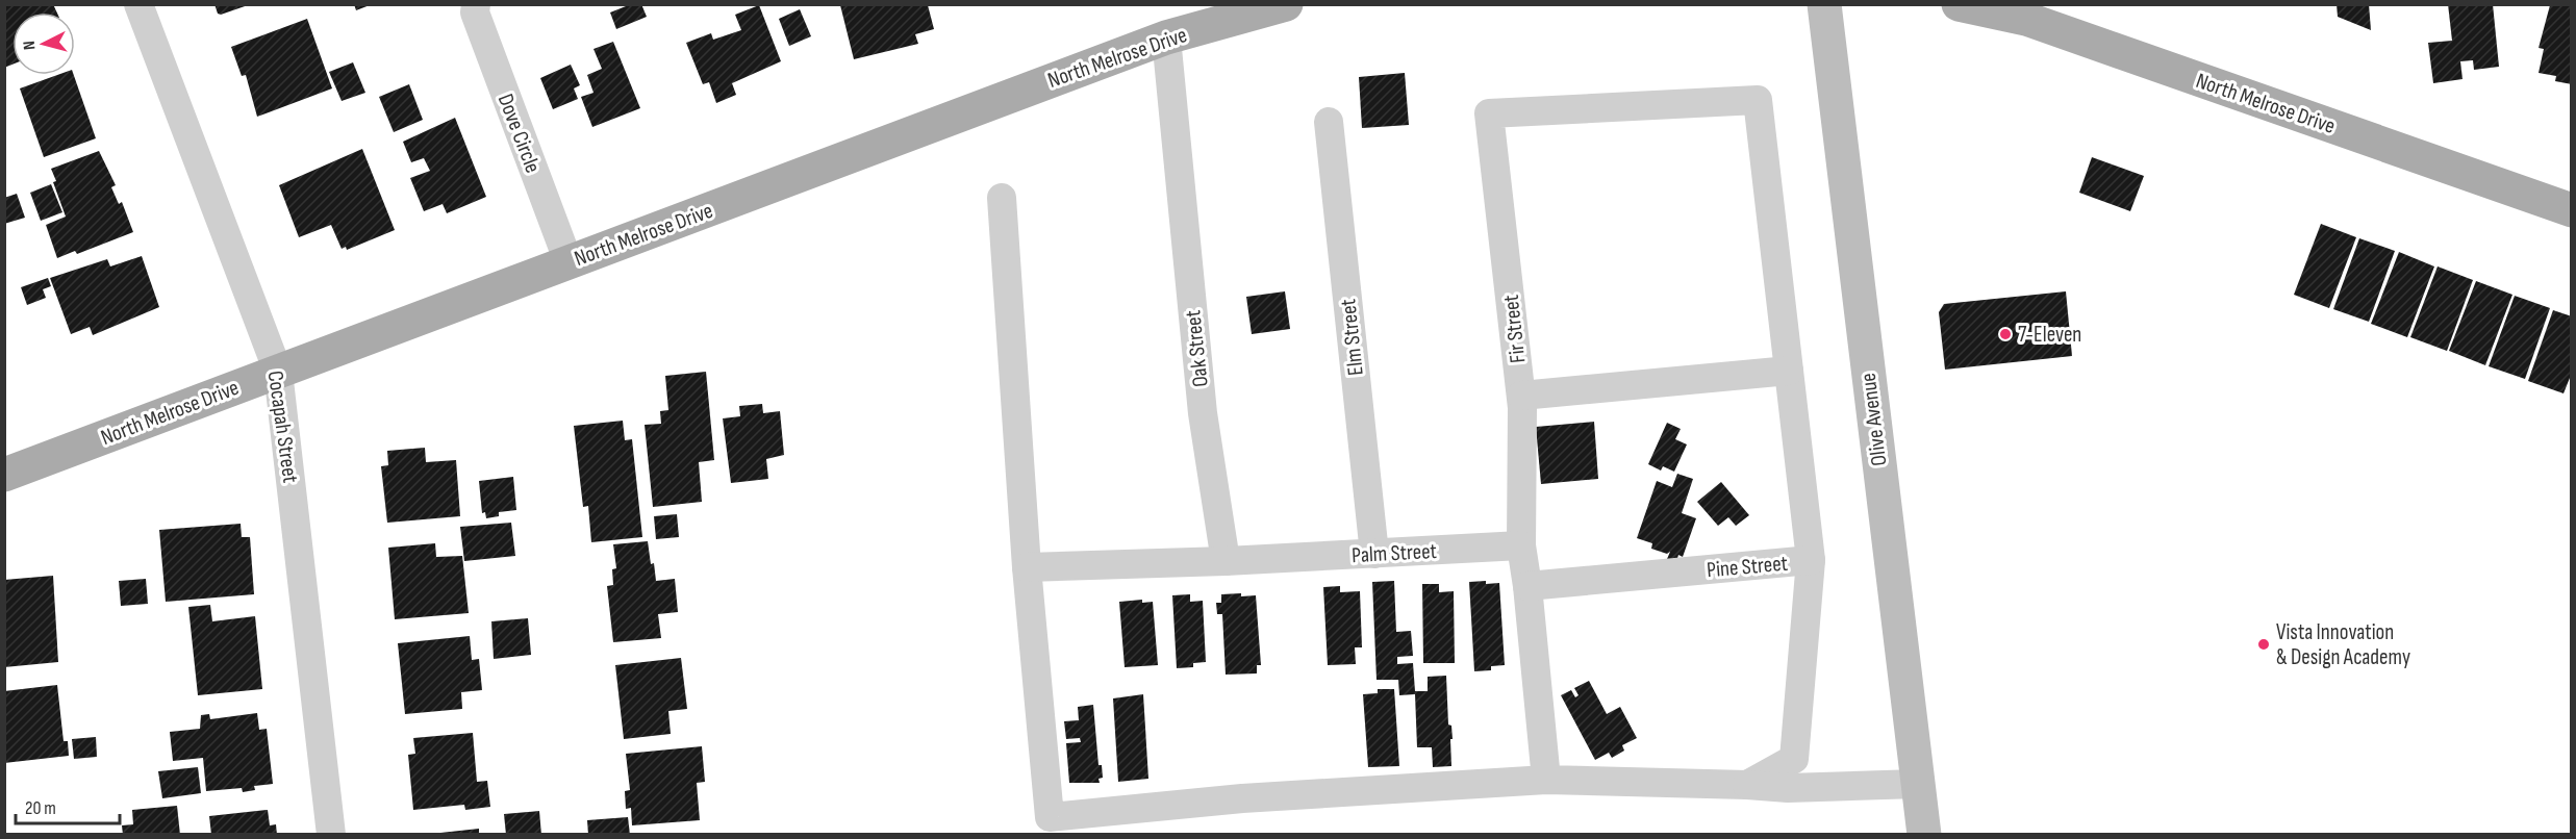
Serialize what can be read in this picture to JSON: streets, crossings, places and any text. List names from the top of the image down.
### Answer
{
  "streets": {
    "main road": ["North Melrose Drive", "Olive Avenue"],
    "street": [
      "Dove Circle",
      "Fir Street",
      "Elm Street",
      "Oak Street",
      "Cocapah Street",
      "Palm Street",
      "Pine Street"
    ]
  },
  "crossings": [
    ["North Melrose Drive", "Dove Circle"],
    ["North Melrose Drive", "Oak Street"],
    ["North Melrose Drive", "Cocapah Street"],
    ["Fir Street", "Palm Street"],
    ["Fir Street", "Pine Street"],
    ["Elm Street", "Palm Street"],
    ["Oak Street", "Palm Street"]
  ],
  "places": ["7-Eleven", "Vista Innovation & Design Academy"],
  "scale_bar": "20 m",
  "north": "left"
}
